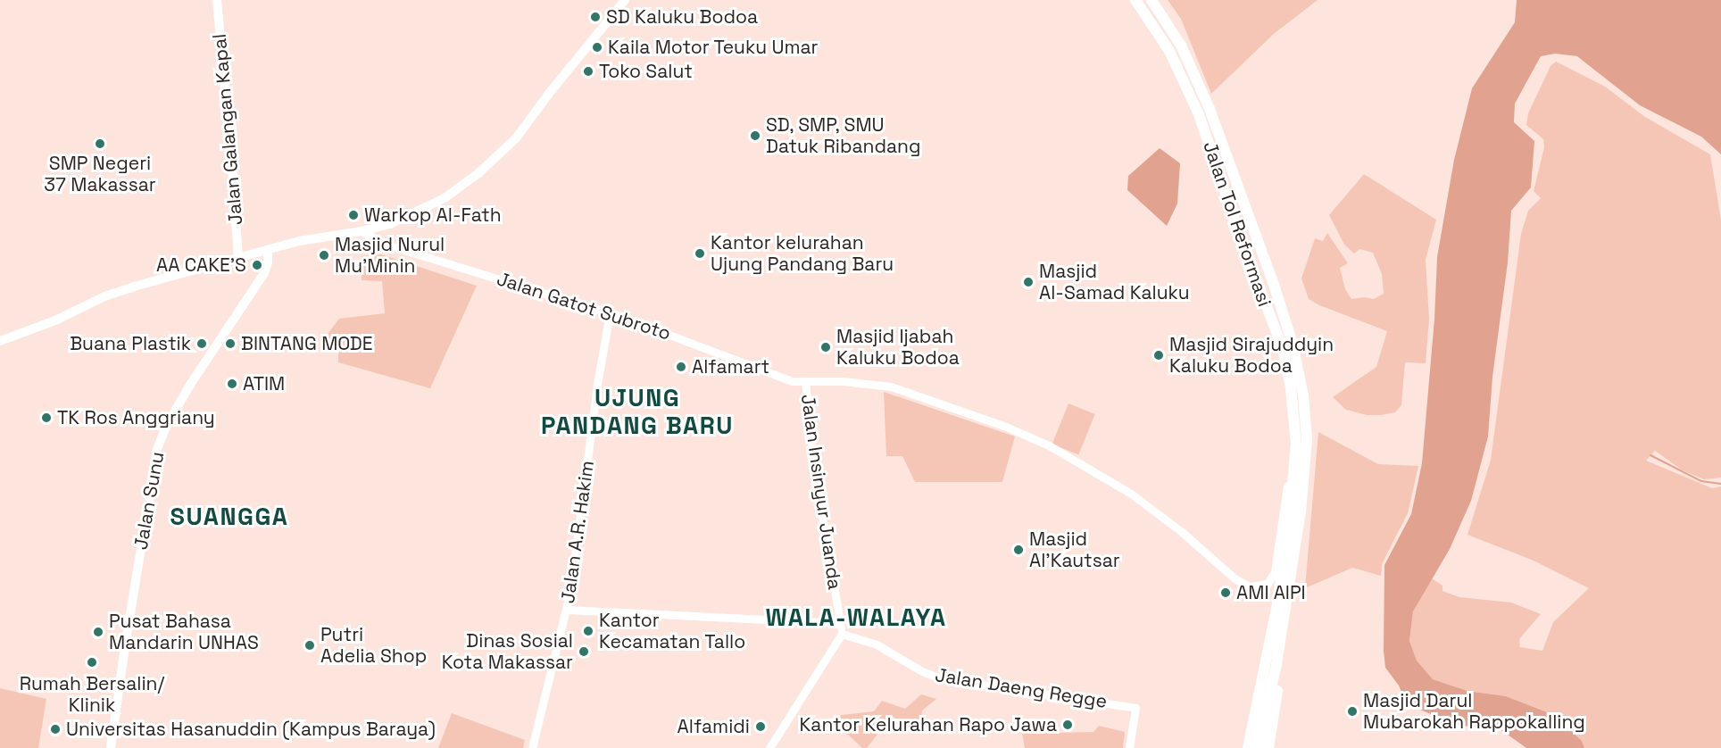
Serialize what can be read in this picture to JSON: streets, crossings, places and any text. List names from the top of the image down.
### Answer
{
  "streets": {
    "highway": ["Jalan Tol Reformasi"],
    "main road": ["Jalan Galangan Kapal", "Jalan Sunu"],
    "street": [
      "Jalan Gatot Subroto",
      "Jalan Insinyur Juanda",
      "Jalan A.R. Hakim",
      "Jalan Daeng Regge"
    ]
  },
  "crossings": [
    ["Jalan Tol Reformasi", "Jalan Gatot Subroto"],
    ["Jalan Gatot Subroto", "Jalan Insinyur Juanda"],
    ["Jalan Gatot Subroto", "Jalan A.R. Hakim"],
    ["Jalan Insinyur Juanda", "Jalan Daeng Regge"]
  ],
  "districts": ["UJUNG PANDANG BARU", "SUANGGA", "WALA-WALAYA"],
  "places": [
    "SD Kaluku Bodoa",
    "Kaila Motor Teuku Umar",
    "Toko Salut",
    "SD, SMP, SMU Datuk Ribandang",
    "SMP Negeri 37 Makassar",
    "Warkop Al-Fath",
    "Kantor kelurahan Ujung Pandang Baru",
    "Masjid Nurul Mu'Minin",
    "AA CAKE'S",
    "Masjid Al-Samad Kaluku",
    "Buana Plastik",
    "BINTANG MODE",
    "Masjid Ijabah Kaluku Bodoa",
    "Masjid Sirajuddyin Kaluku Bodoa",
    "Alfamart",
    "ATIM",
    "TK Ros Anggriany",
    "Masjid Al'Kautsar",
    "AMI AIPI",
    "Kantor Kecamatan Tallo",
    "Pusat Bahasa Mandarin UNHAS",
    "Putri Adelia Shop",
    "Dinas Sosial Kota Makassar",
    "Rumah Bersalin/ Klinik",
    "Masjid Darul Mubarokah Rappokalling",
    "Kantor Kelurahan Rapo Jawa",
    "Alfamidi",
    "Universitas Hasanuddin (Kampus Baraya)"
  ]
}
